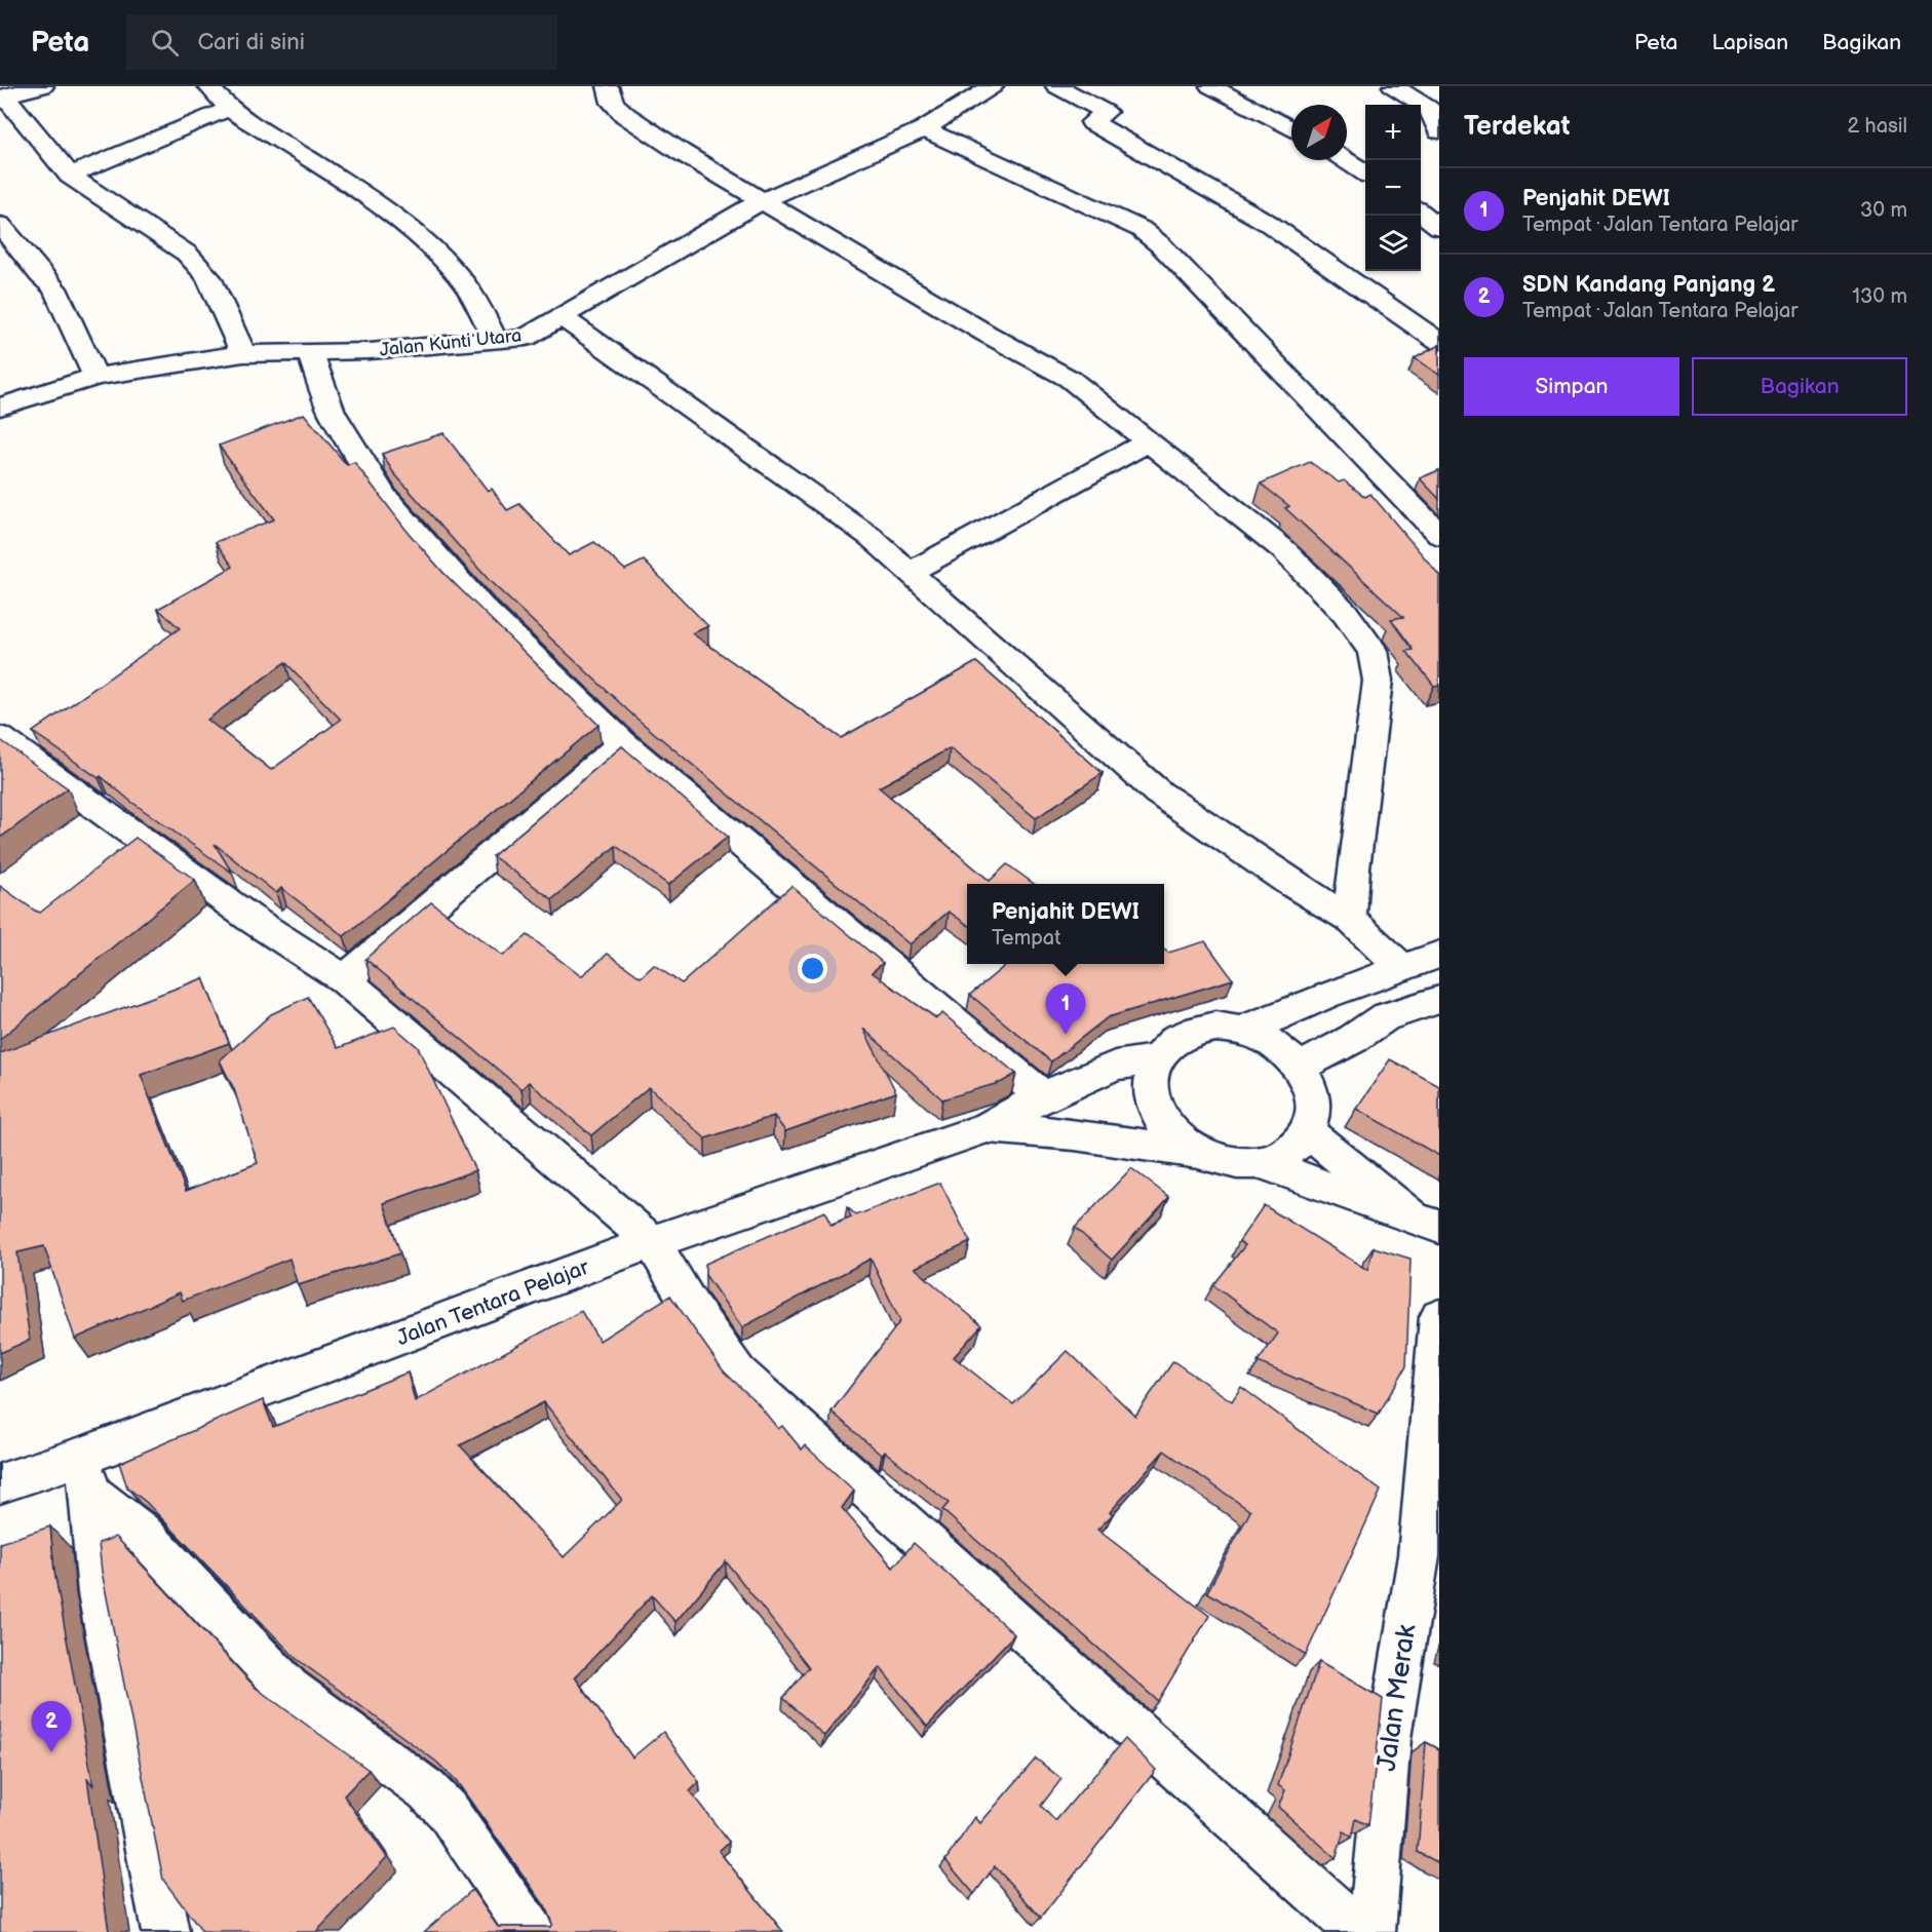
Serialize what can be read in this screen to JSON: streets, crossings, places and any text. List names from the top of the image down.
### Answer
{
  "streets": {
    "street": ["Jalan Kunti Utara", "Jalan Tentara Pelajar", "Jalan Merak"]
  },
  "north": "top right",
  "page": {
    "header": "Peta",
    "search": "Cari di sini",
    "nav": ["Peta", "Lapisan", "Bagikan"],
    "heading": ["Terdekat", "2 hasil"],
    "map_buttons": ["+", "−"],
    "list": [
      {
        "mark": "1",
        "name": "Penjahit DEWI",
        "note": "Tempat · Jalan Tentara Pelajar",
        "value": "30 m"
      },
      {
        "mark": "2",
        "name": "SDN Kandang Panjang 2",
        "note": "Tempat · Jalan Tentara Pelajar",
        "value": "130 m"
      }
    ],
    "buttons": ["Simpan", "Bagikan"],
    "popup": ["Penjahit DEWI", "Tempat"],
    "pins": ["1", "2"]
  }
}
